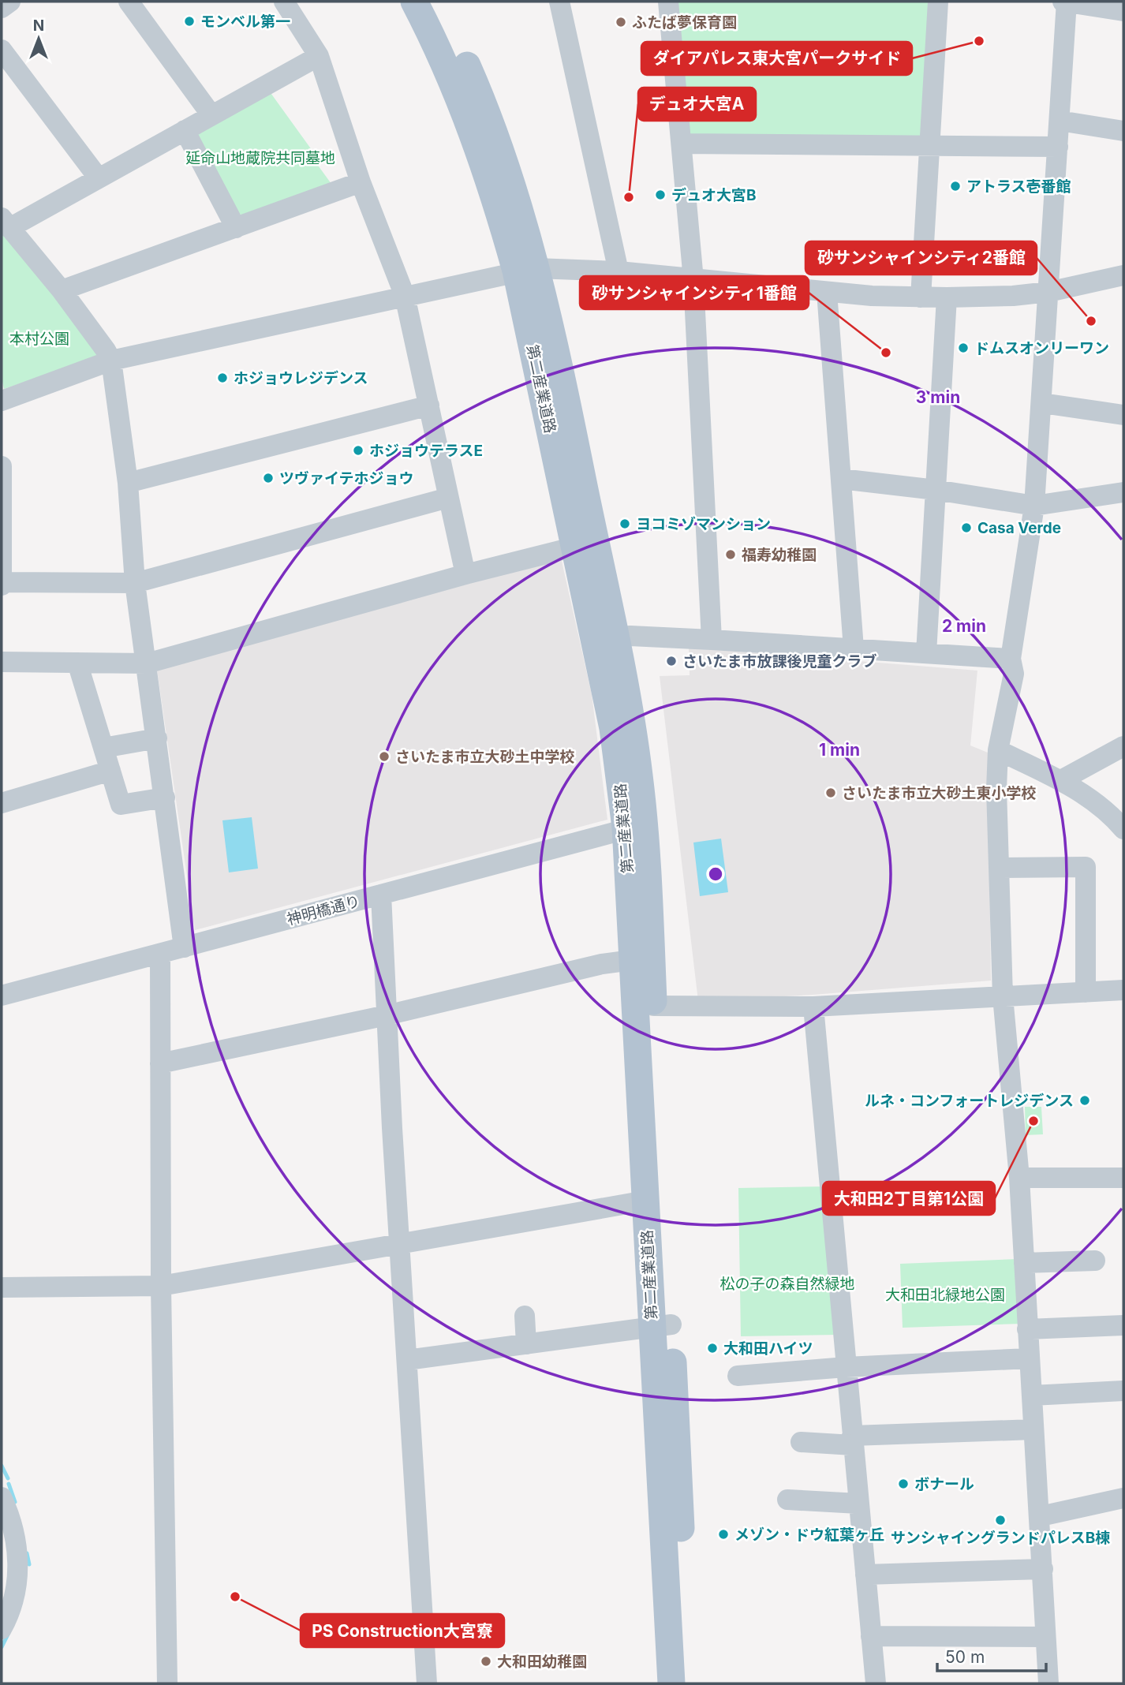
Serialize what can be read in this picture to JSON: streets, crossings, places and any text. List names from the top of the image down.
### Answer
{
  "streets": {
    "main road": ["第二産業道路"],
    "street": ["神明橋通り"]
  },
  "crossings": [
    ["第二産業道路", "神明橋通り"]
  ],
  "parks": [
    "延命山地蔵院共同墓地",
    "本村公園",
    "松の子の森自然緑地",
    "大和田北緑地公園"
  ],
  "places": [
    "モンベル第一",
    "ふたば夢保育園",
    "ダイアパレス東大宮パークサイド",
    "アトラス壱番館",
    "デュオ大宮B",
    "デュオ大宮A",
    "砂サンシャインシティ2番館",
    "ドムスオンリーワン",
    "砂サンシャインシティ1番館",
    "ホジョウレジデンス",
    "ホジョウテラスE",
    "ツヴァイテホジョウ",
    "ヨコミゾマンション",
    "Casa Verde",
    "福寿幼稚園",
    "さいたま市放課後児童クラブ",
    "さいたま市立大砂土中学校",
    "さいたま市立大砂土東小学校",
    "ルネ・コンフォートレジデンス",
    "大和田2丁目第1公園",
    "大和田ハイツ",
    "ボナール",
    "サンシャイングランドパレスB棟",
    "メゾン・ドウ紅葉ヶ丘",
    "PS Construction大宮寮",
    "大和田幼稚園"
  ],
  "scale_bar": "50 m",
  "north": "top",
  "rings": ["3 min", "2 min", "1 min"]
}
